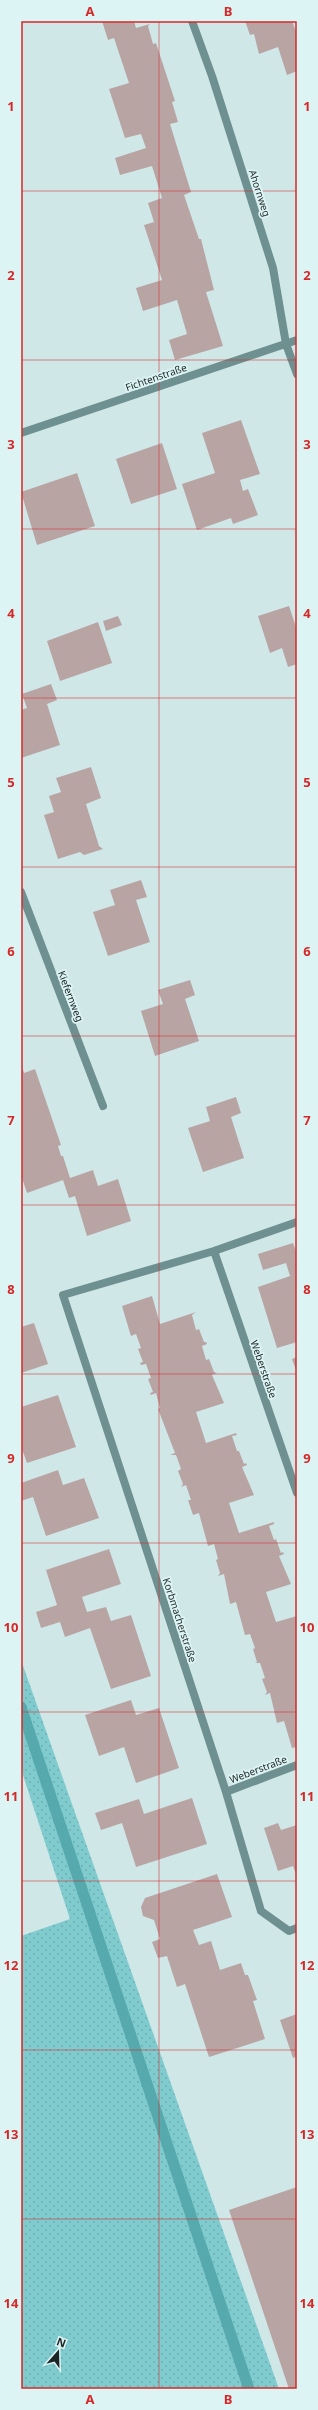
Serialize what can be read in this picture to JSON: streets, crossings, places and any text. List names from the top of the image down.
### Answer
{
  "streets": {
    "street": [
      "Ahornweg",
      "Fichtenstraße",
      "Kiefernweg",
      "Weberstraße",
      "Korbmacherstraße"
    ]
  },
  "crossings": [
    ["Ahornweg", "Fichtenstraße"],
    ["Weberstraße", "Korbmacherstraße"]
  ],
  "north": "top",
  "grid": {
    "columns": ["A", "B"],
    "rows": [
      "1",
      "2",
      "3",
      "4",
      "5",
      "6",
      "7",
      "8",
      "9",
      "10",
      "11",
      "12",
      "13",
      "14"
    ]
  }
}
